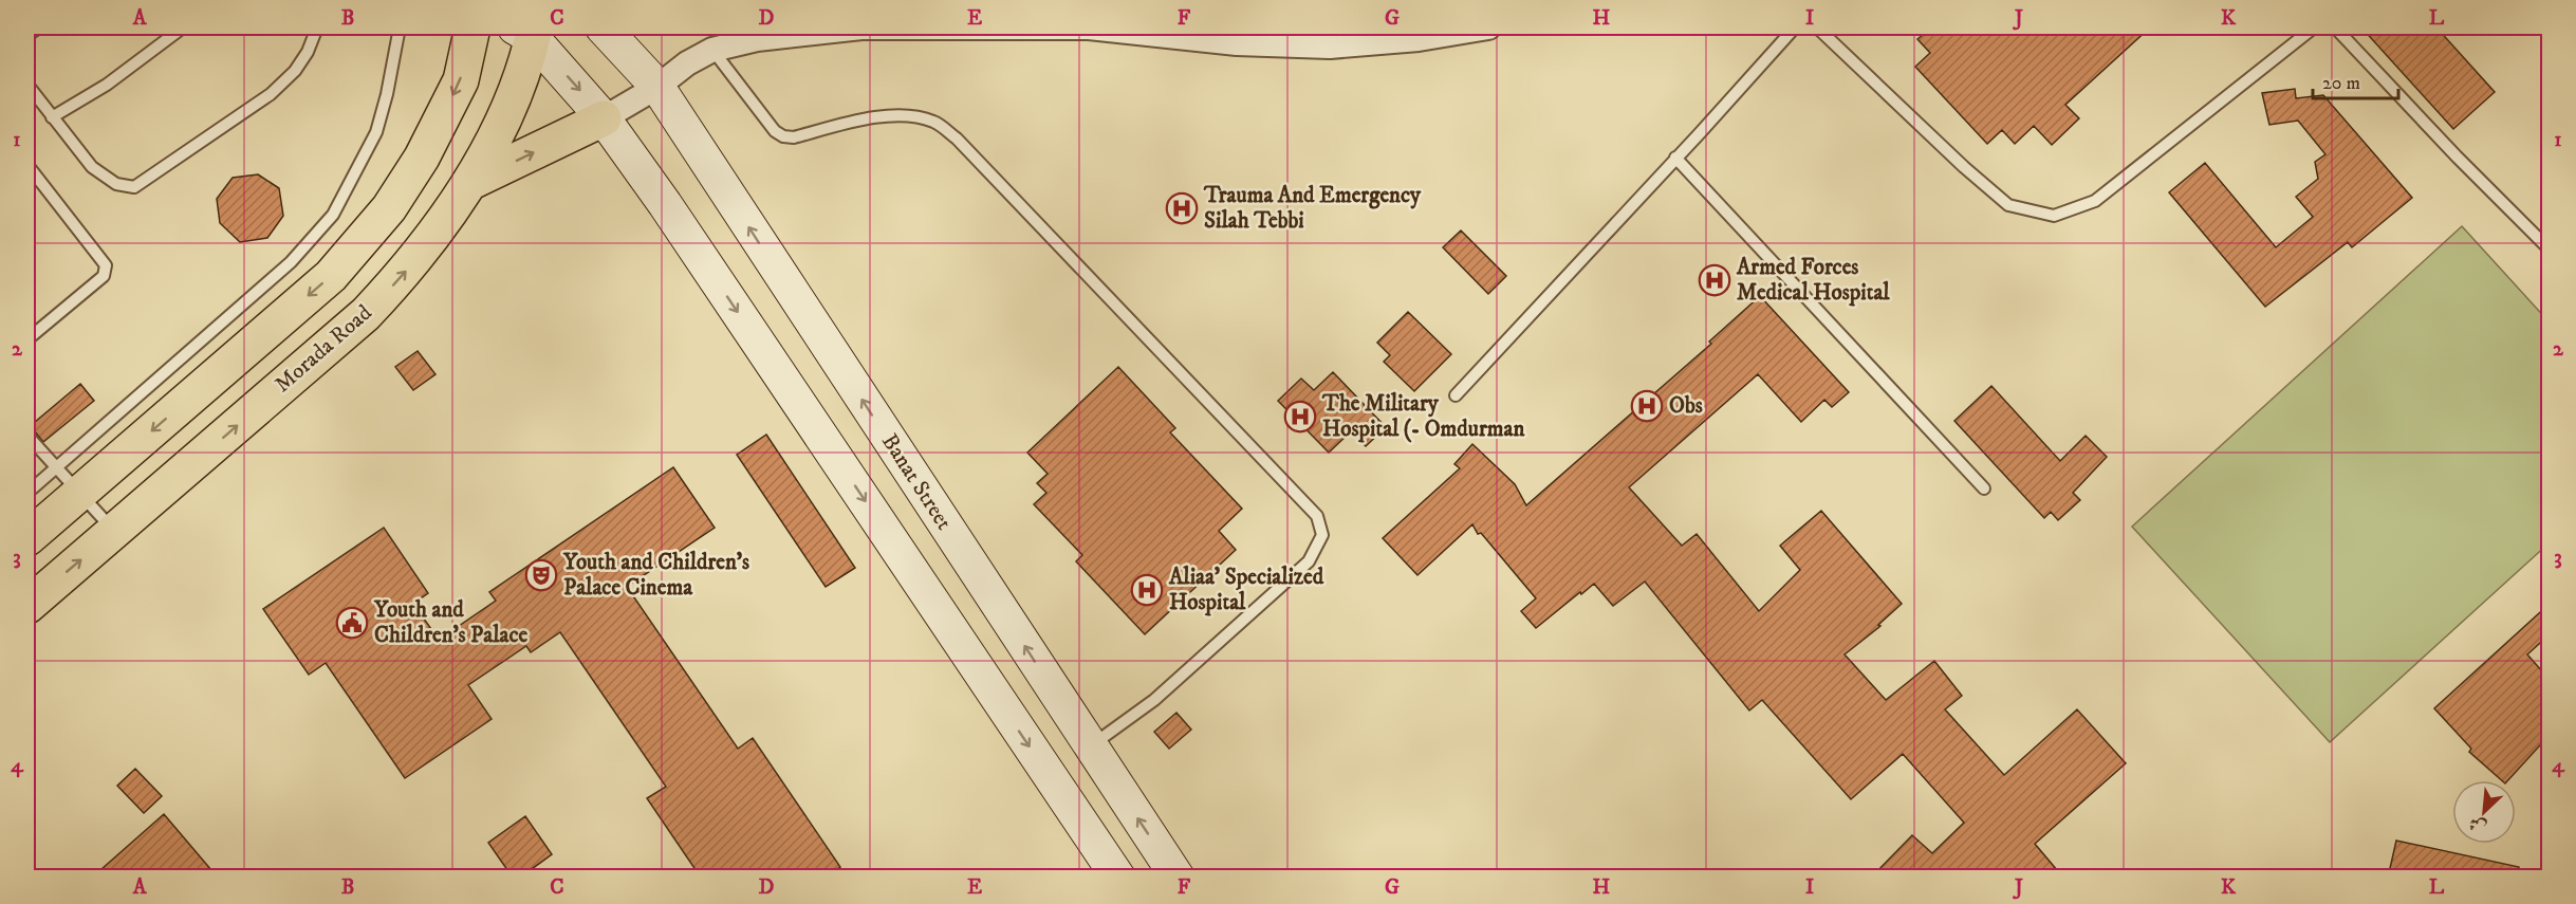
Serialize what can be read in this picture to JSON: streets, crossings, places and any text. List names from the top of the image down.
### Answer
{
  "streets": {
    "main road": ["Morada Road", "Banat Street"]
  },
  "places": {
    "hospital": [
      "Trauma And Emergency Silah Tebbi",
      "Armed Forces Medical Hospital",
      "Obs",
      "The Military Hospital (- Omdurman",
      "Aliaa' Specialized Hospital"
    ],
    "theatre": ["Youth and Children's Palace Cinema"],
    "public building": ["Youth and Children's Palace"]
  },
  "scale_bar": "20 m",
  "north": "bottom left",
  "grid": {
    "columns": [
      "A",
      "B",
      "C",
      "D",
      "E",
      "F",
      "G",
      "H",
      "I",
      "J",
      "K",
      "L"
    ],
    "rows": [
      "1",
      "2",
      "3",
      "4"
    ]
  }
}
